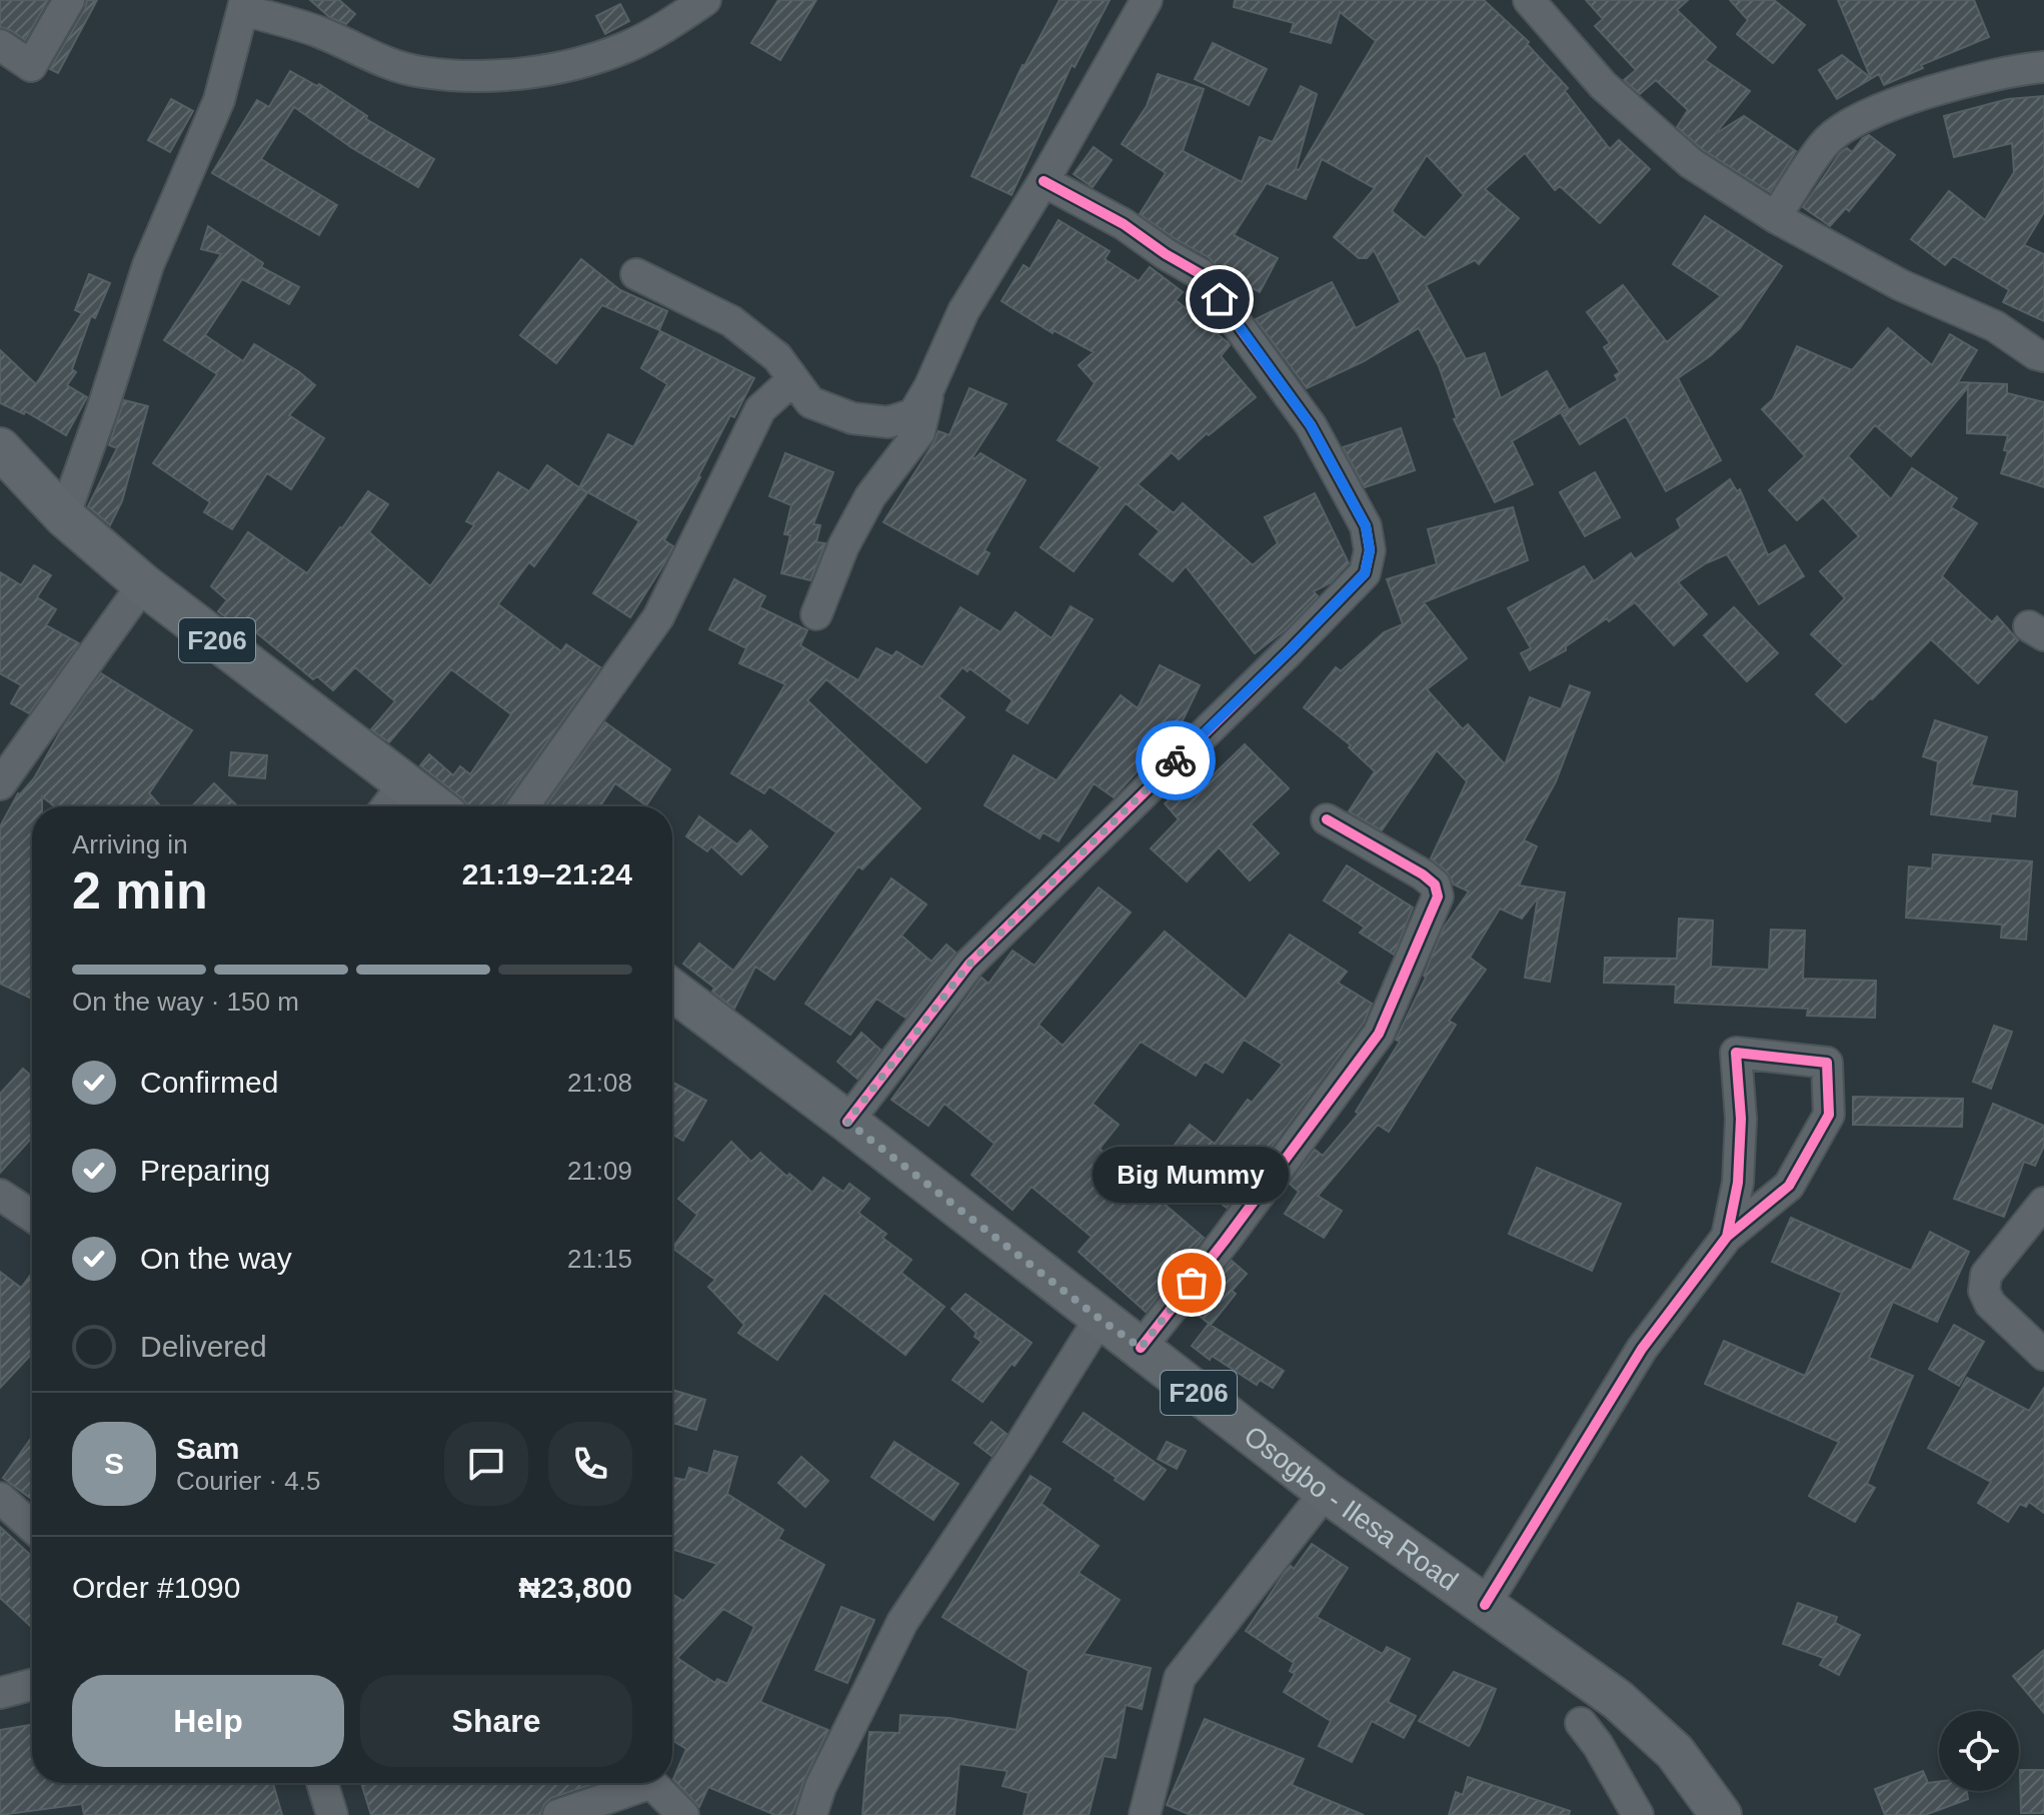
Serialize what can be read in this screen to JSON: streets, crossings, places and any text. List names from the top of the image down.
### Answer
{
  "streets": {
    "main road": ["F206", "Osogbo - Ilesa Road"]
  },
  "places": ["Big Mummy"],
  "page": {
    "heading": ["2 min", "Arriving in", "21:19–21:24"],
    "panel": [
      "Sam",
      "Courier · 4.5",
      "Order #1090",
      "₦23,800"
    ],
    "bar": "On the way · 150 m",
    "list": [
      ["Confirmed", "21:08"],
      ["Preparing", "21:09"],
      ["On the way", "21:15"],
      "Delivered"
    ],
    "bubble": "Big Mummy",
    "round": "S",
    "buttons": ["Help", "Share"]
  }
}
